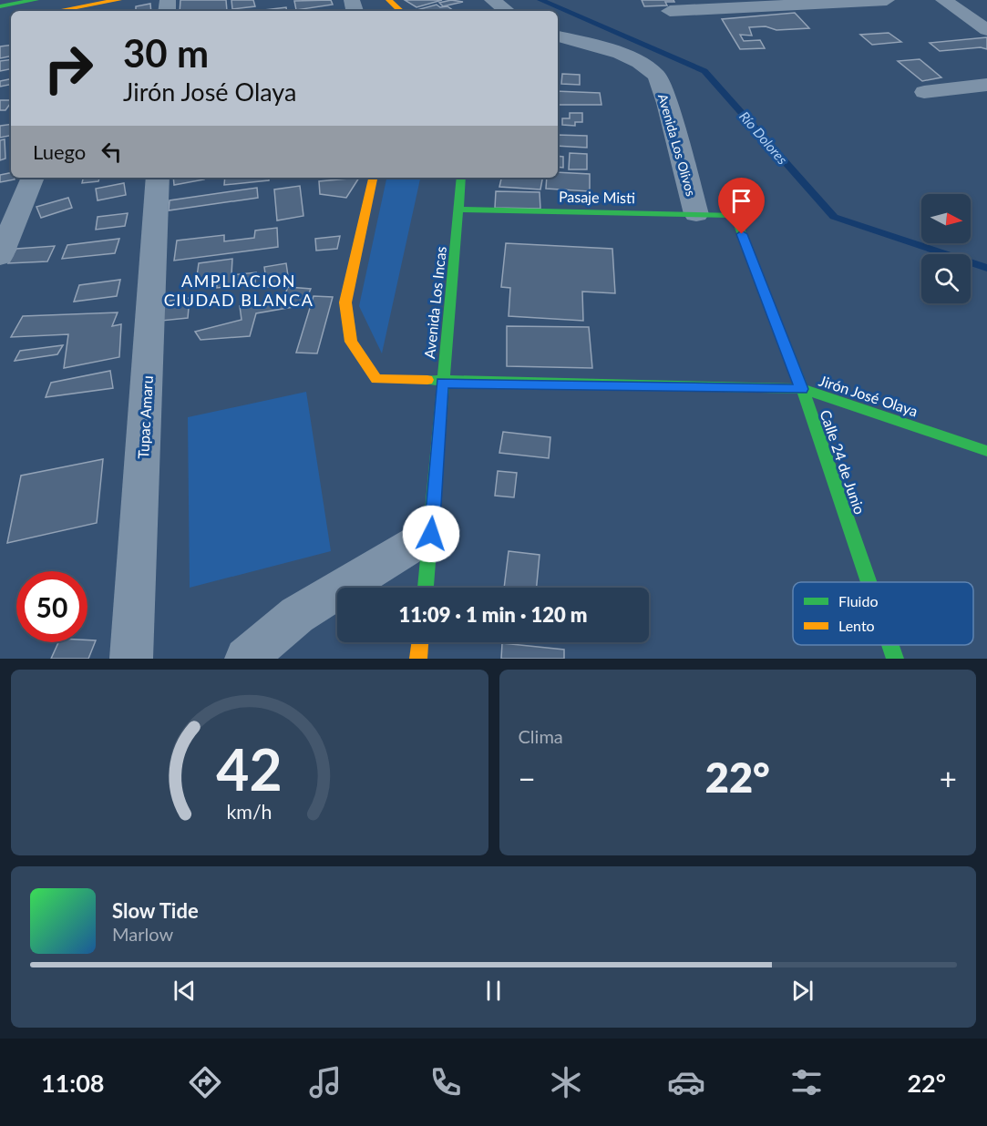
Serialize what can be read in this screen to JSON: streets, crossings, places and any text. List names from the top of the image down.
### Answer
{
  "streets": {
    "street": [
      "Avenida Los Olivos",
      "Pasaje Misti",
      "Avenida Los Incas",
      "Jirón José Olaya",
      "Tupac Amaru",
      "Calle 24 de Junio"
    ]
  },
  "crossings": [
    ["Avenida Los Olivos", "Pasaje Misti"],
    ["Pasaje Misti", "Avenida Los Incas"],
    ["Pasaje Misti", "Calle 24 de Junio"],
    ["Avenida Los Incas", "Jirón José Olaya"],
    ["Jirón José Olaya", "Calle 24 de Junio"]
  ],
  "districts": ["AMPLIACION CIUDAD BLANCA"],
  "water": ["Río Dolores"],
  "legend": ["Fluido", "Lento"],
  "north": "right",
  "page": {
    "turn": ["30 m", "Jirón José Olaya"],
    "then": "Luego",
    "limit": "50",
    "trip": "11:09 · 1 min · 120 m",
    "tile": "Clima",
    "heat": ["−", "22°", "+"],
    "song": ["Slow Tide", "Marlow"],
    "tabs": ["11:08", "22°"],
    "gauge": ["42", "km/h"]
  }
}
